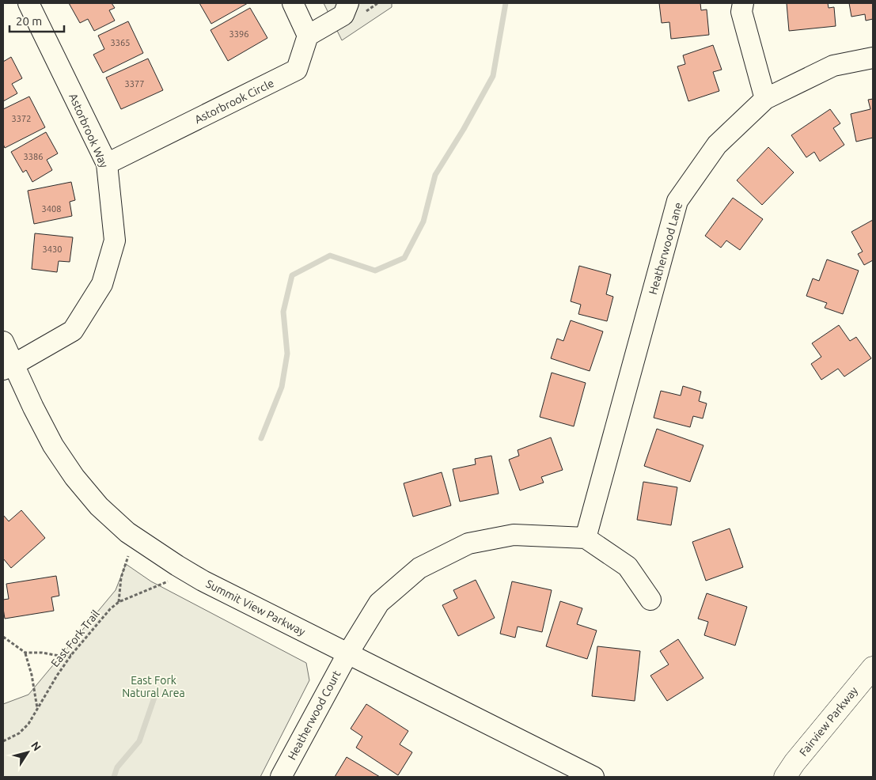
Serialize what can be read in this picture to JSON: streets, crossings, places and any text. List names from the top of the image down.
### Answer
{
  "streets": {
    "main road": ["Fairview Parkway"],
    "street": [
      "Astorbrook Circle",
      "Astorbrook Way",
      "Heatherwood Lane",
      "Summit View Parkway",
      "Heatherwood Court"
    ],
    "path": ["East Fork Trail"]
  },
  "crossings": [
    ["Astorbrook Circle", "Astorbrook Way"],
    ["Astorbrook Way", "Summit View Parkway"],
    ["Heatherwood Lane", "Heatherwood Court"],
    ["Summit View Parkway", "East Fork Trail"],
    ["Summit View Parkway", "Heatherwood Court"]
  ],
  "parks": ["East Fork Natural Area"],
  "house_numbers": [
    "3396",
    "3365",
    "3377",
    "3372",
    "3386",
    "3408",
    "3430"
  ],
  "scale_bar": "20 m",
  "north": "top right"
}
